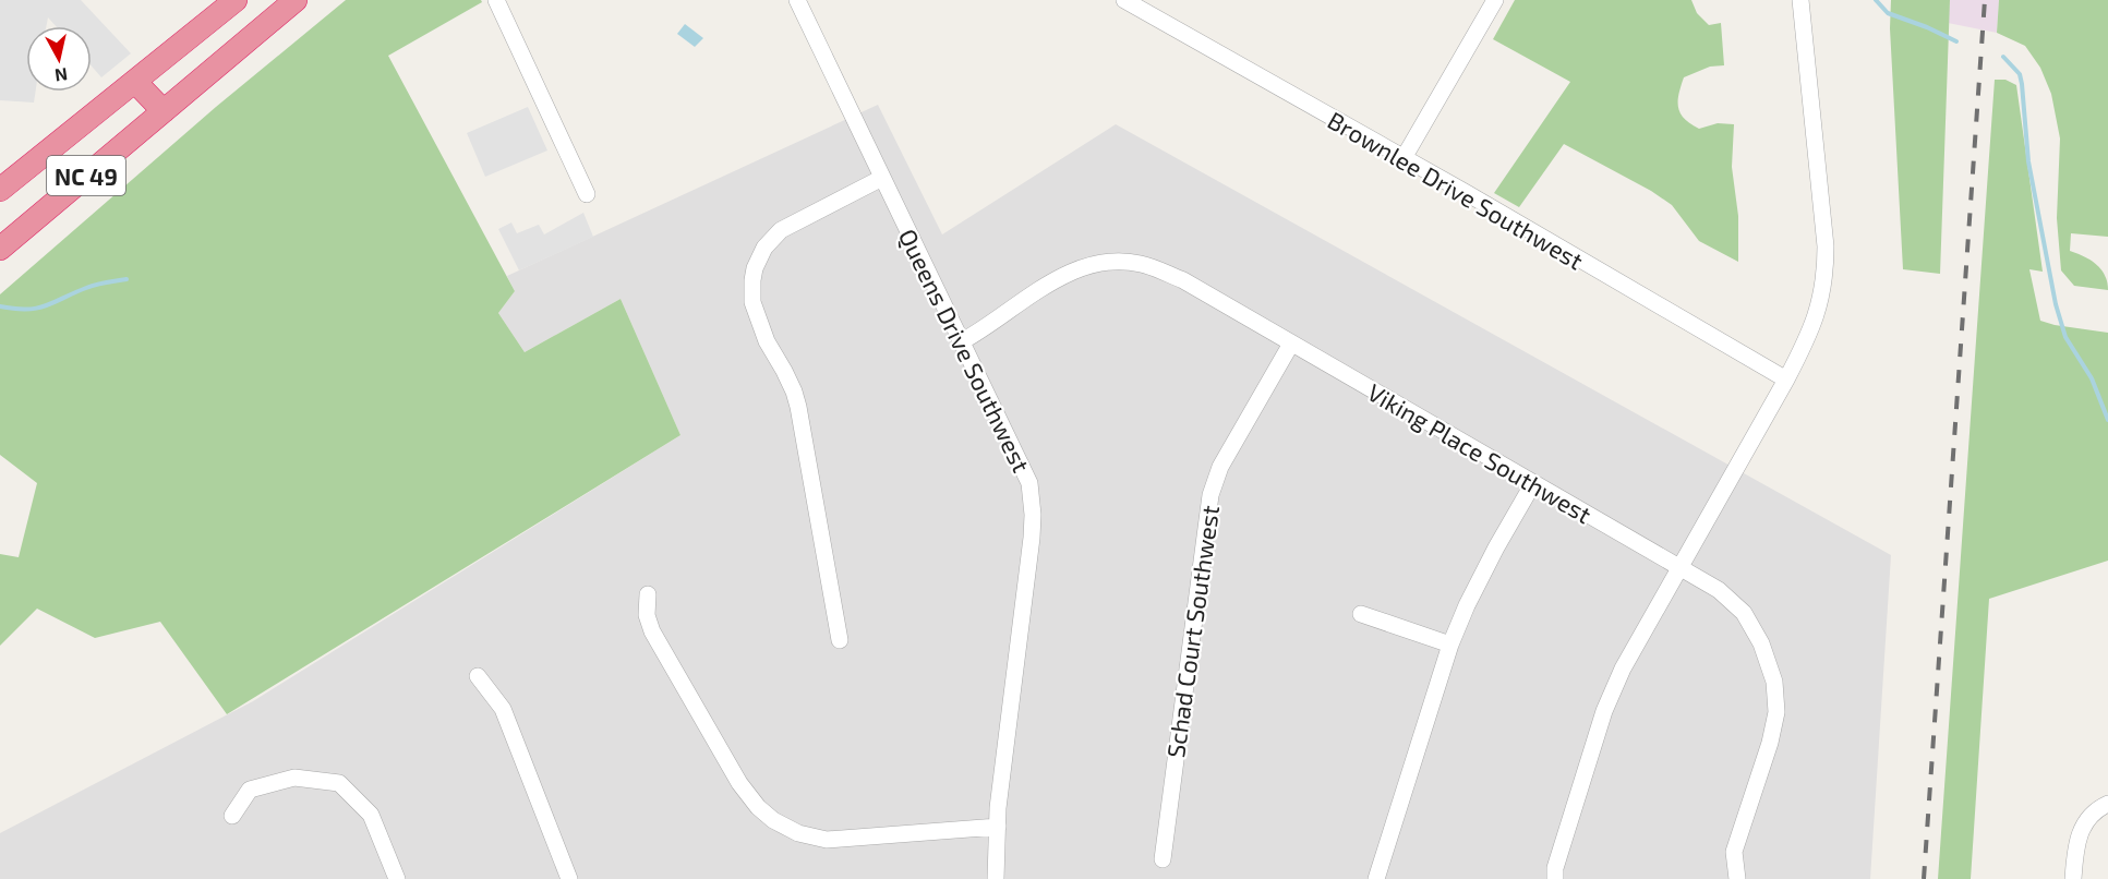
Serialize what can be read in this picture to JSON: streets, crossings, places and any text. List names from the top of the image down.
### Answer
{
  "streets": {
    "highway": ["NC 49"],
    "street": [
      "Brownlee Drive Southwest",
      "Queens Drive Southwest",
      "Viking Place Southwest",
      "Schad Court Southwest"
    ]
  },
  "crossings": [
    ["Queens Drive Southwest", "Viking Place Southwest"],
    ["Viking Place Southwest", "Schad Court Southwest"]
  ],
  "north": "bottom"
}
